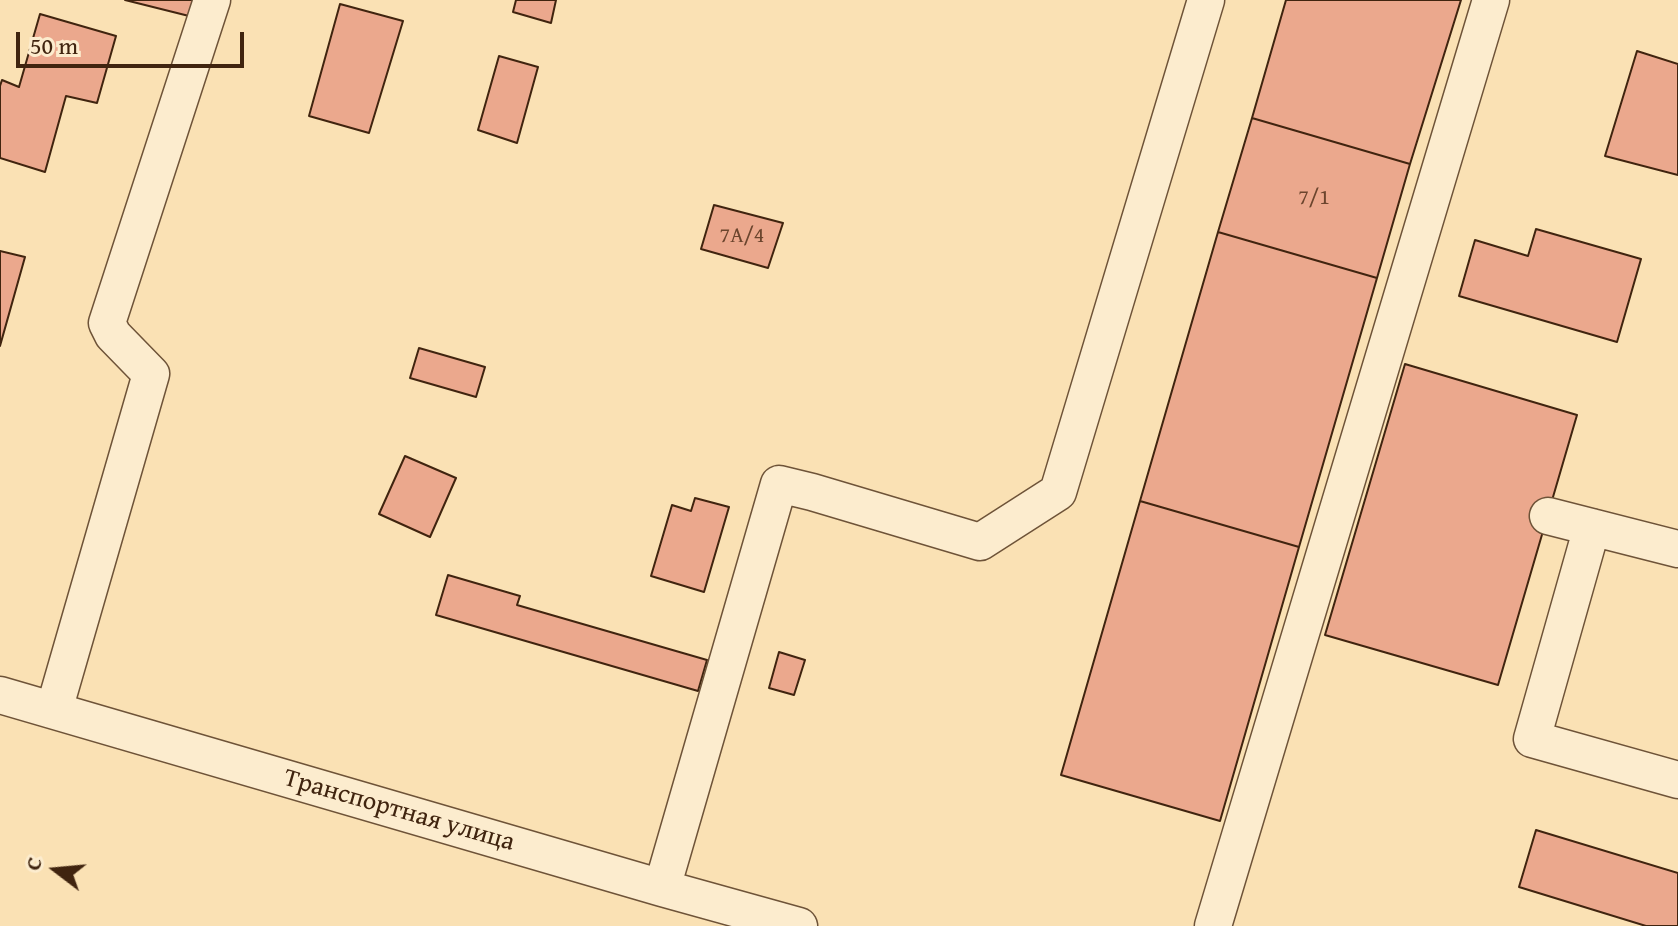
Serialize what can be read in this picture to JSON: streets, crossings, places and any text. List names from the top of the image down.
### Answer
{
  "streets": {
    "street": ["Транспортная улица"]
  },
  "house_numbers": ["7/1", "7А/4"],
  "scale_bar": "50 m",
  "north": "left"
}
